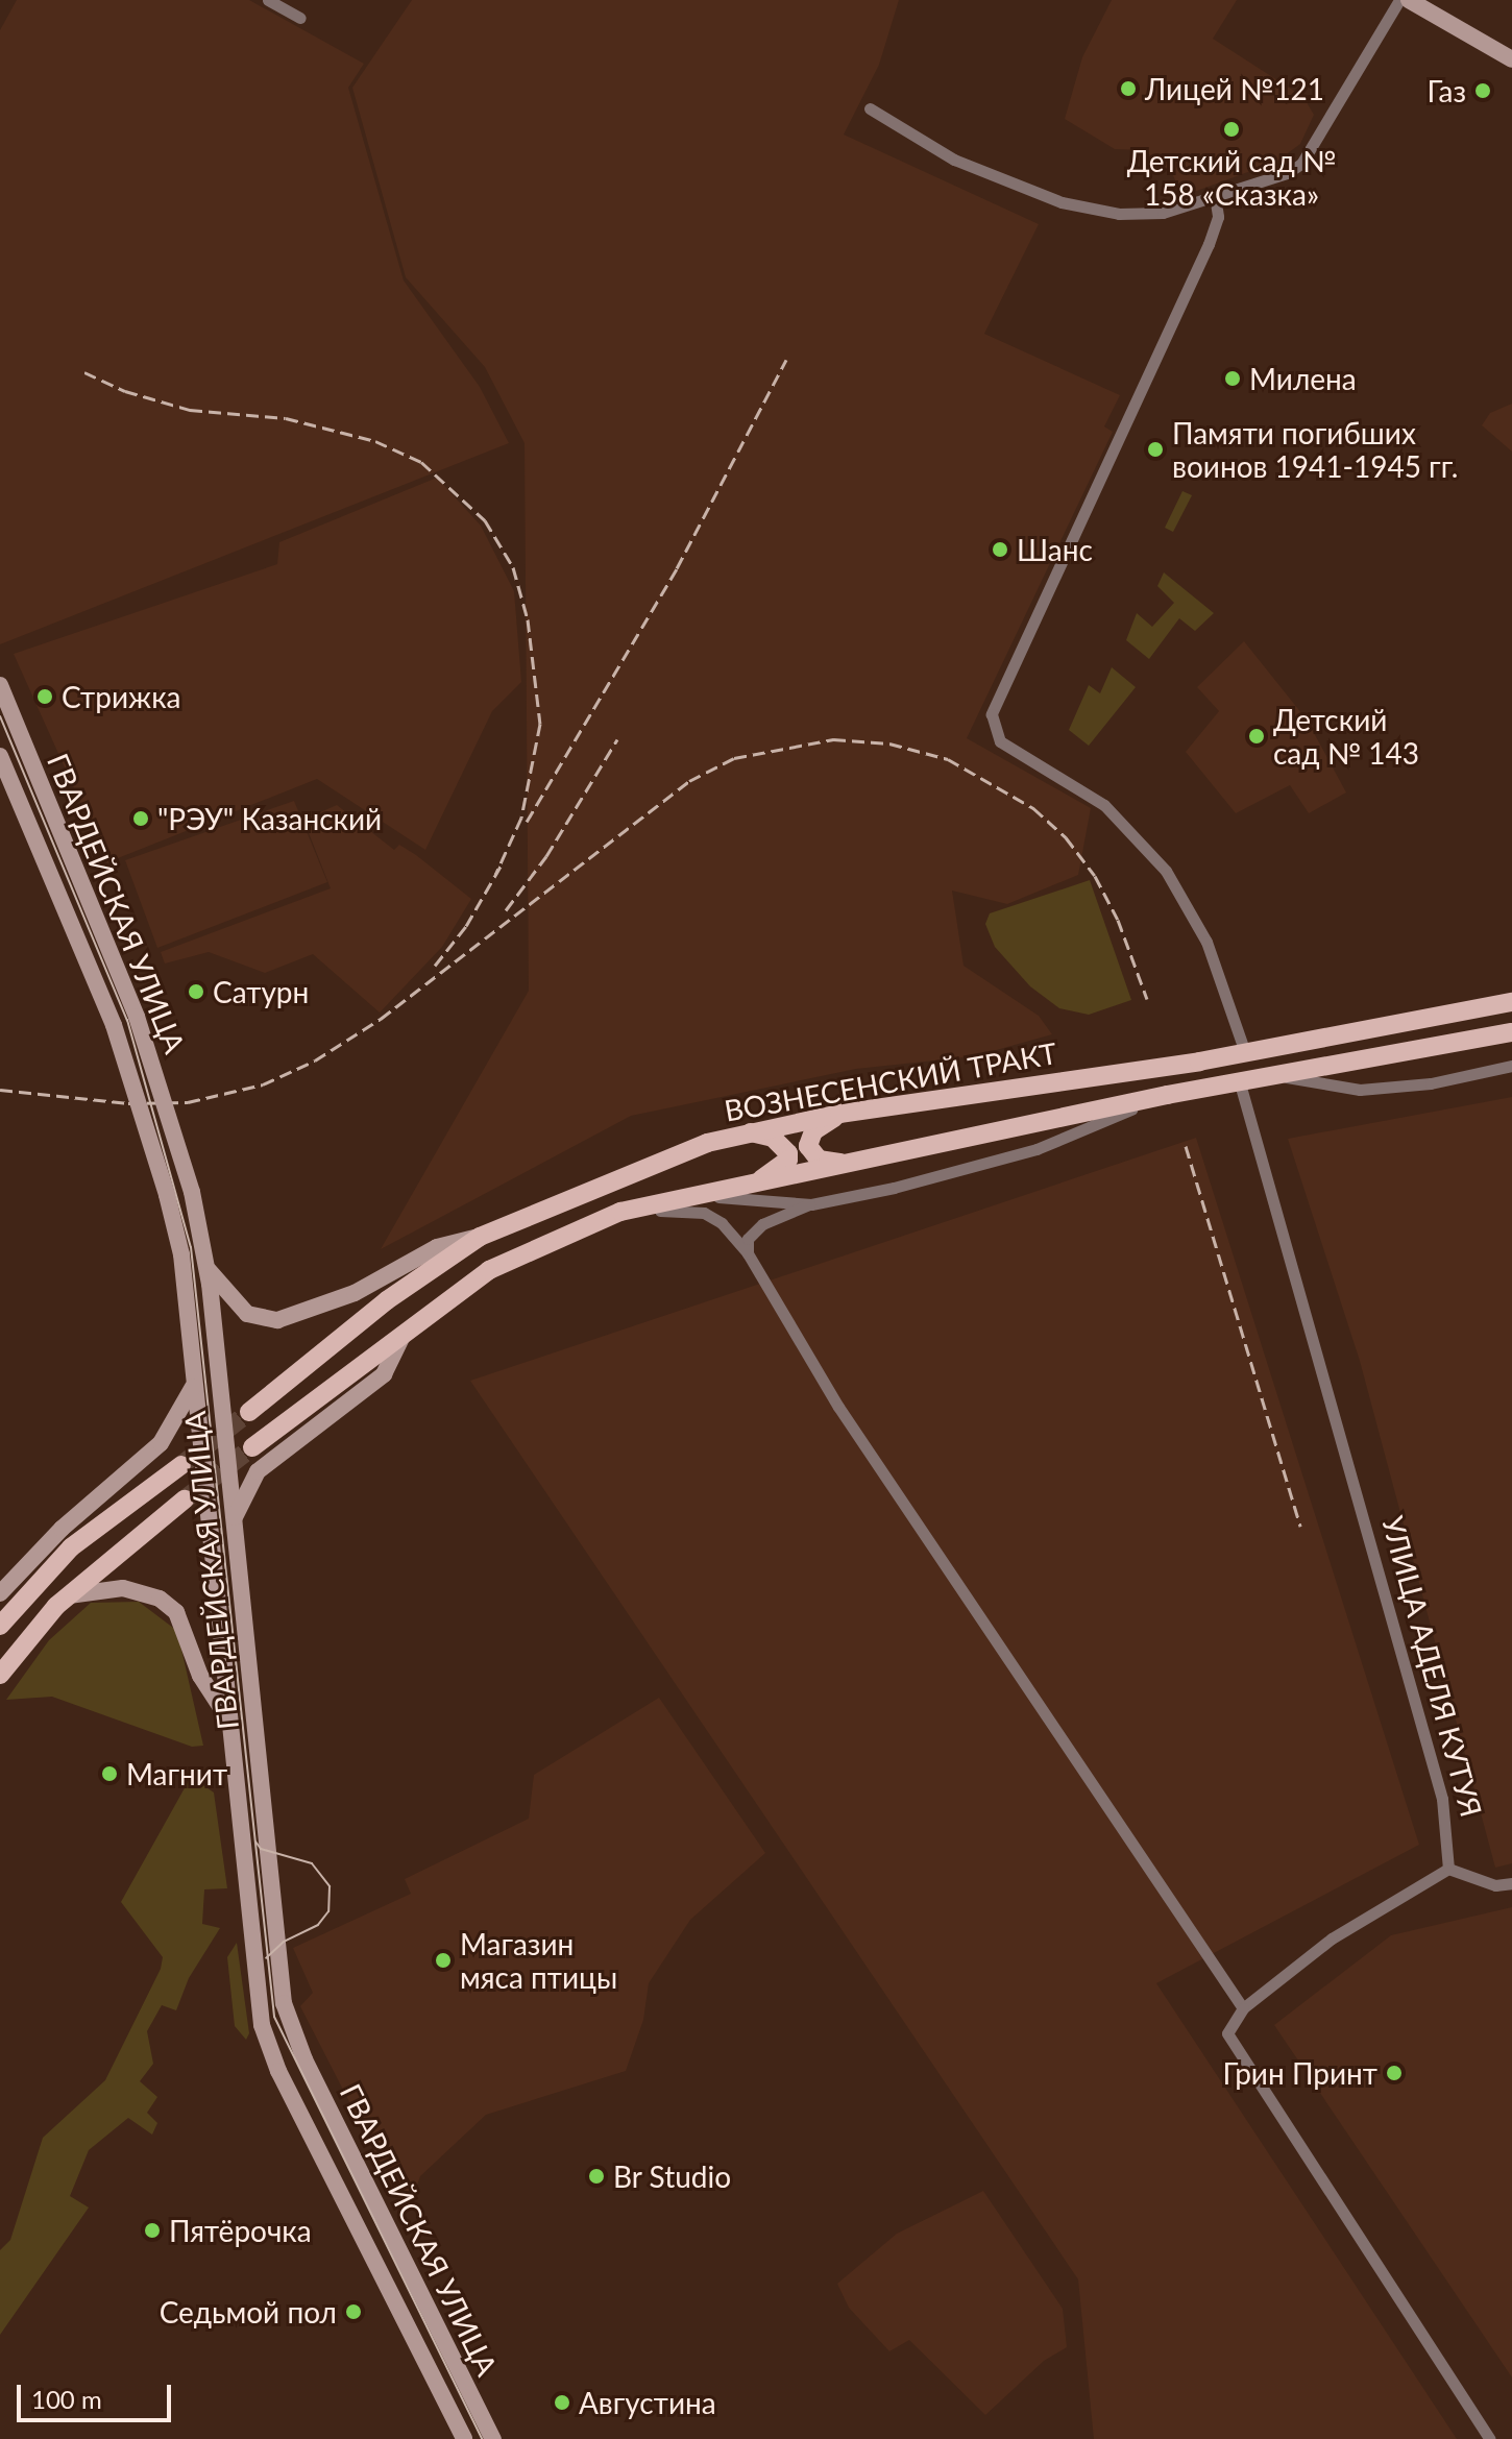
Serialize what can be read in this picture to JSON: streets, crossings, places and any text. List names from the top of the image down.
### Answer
{
  "streets": {
    "main road": ["ГВАРДЕЙСКАЯ УЛИЦА", "ВОЗНЕСЕНСКИЙ ТРАКТ"],
    "street": ["УЛИЦА АДЕЛЯ КУТУЯ"]
  },
  "places": [
    "Лицей №121",
    "Газ",
    "Детский сад № 158 «Сказка»",
    "Милена",
    "Памяти погибших воинов 1941-1945 гг.",
    "Шанс",
    "Стрижка",
    "Детский сад № 143",
    "\"РЭУ\" Казанский",
    "Сатурн",
    "Магнит",
    "Магазин мяса птицы",
    "Грин Принт",
    "Br Studio",
    "Пятёрочка",
    "Седьмой пол",
    "Августина"
  ],
  "scale_bar": "100 m"
}
